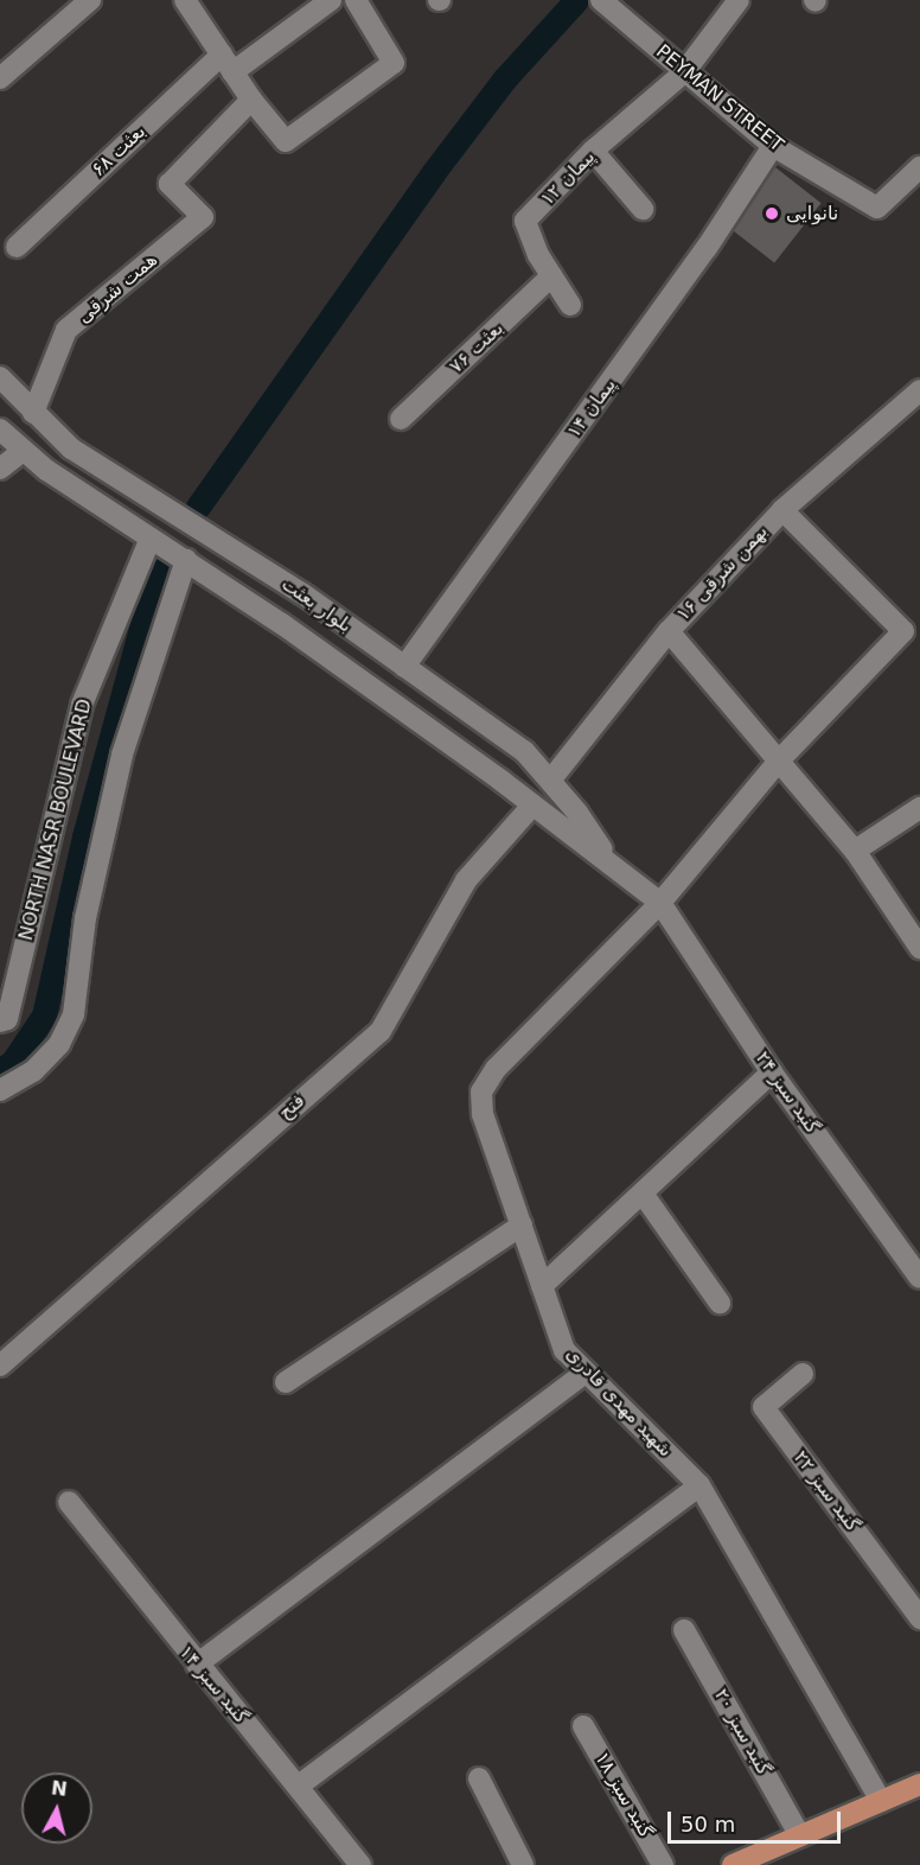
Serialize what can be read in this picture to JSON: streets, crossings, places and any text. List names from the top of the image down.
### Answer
{
  "streets": {
    "street": [
      "PEYMAN STREET",
      "بعثت ۶۸",
      "پیمان ۱۲",
      "همت شرقی",
      "بعثت ۷۶",
      "پیمان ۱۴",
      "بهمن شرقی ۱۶",
      "بلوار بعثت",
      "NORTH NASR BOULEVARD",
      "گنبد سبز ۲۴",
      "فتح",
      "شهید مهدی قادری",
      "گنبد سبز ۲۲",
      "گنبد سبز ۱۴",
      "گنبد سبز ۲۰",
      "گنبد سبز ۱۸"
    ]
  },
  "crossings": [
    ["PEYMAN STREET", "پیمان ۱۲"],
    ["PEYMAN STREET", "پیمان ۱۴"],
    ["پیمان ۱۲", "بعثت ۷۶"],
    ["همت شرقی", "بلوار بعثت"],
    ["پیمان ۱۴", "بلوار بعثت"],
    ["بهمن شرقی ۱۶", "بلوار بعثت"],
    ["بهمن شرقی ۱۶", "شهید مهدی قادری"],
    ["بلوار بعثت", "NORTH NASR BOULEVARD"],
    ["بلوار بعثت", "گنبد سبز ۲۴"],
    ["بلوار بعثت", "فتح"],
    ["بلوار بعثت", "شهید مهدی قادری"],
    ["گنبد سبز ۲۴", "شهید مهدی قادری"]
  ],
  "places": ["نانوایی"],
  "scale_bar": "50 m",
  "north": "top"
}
